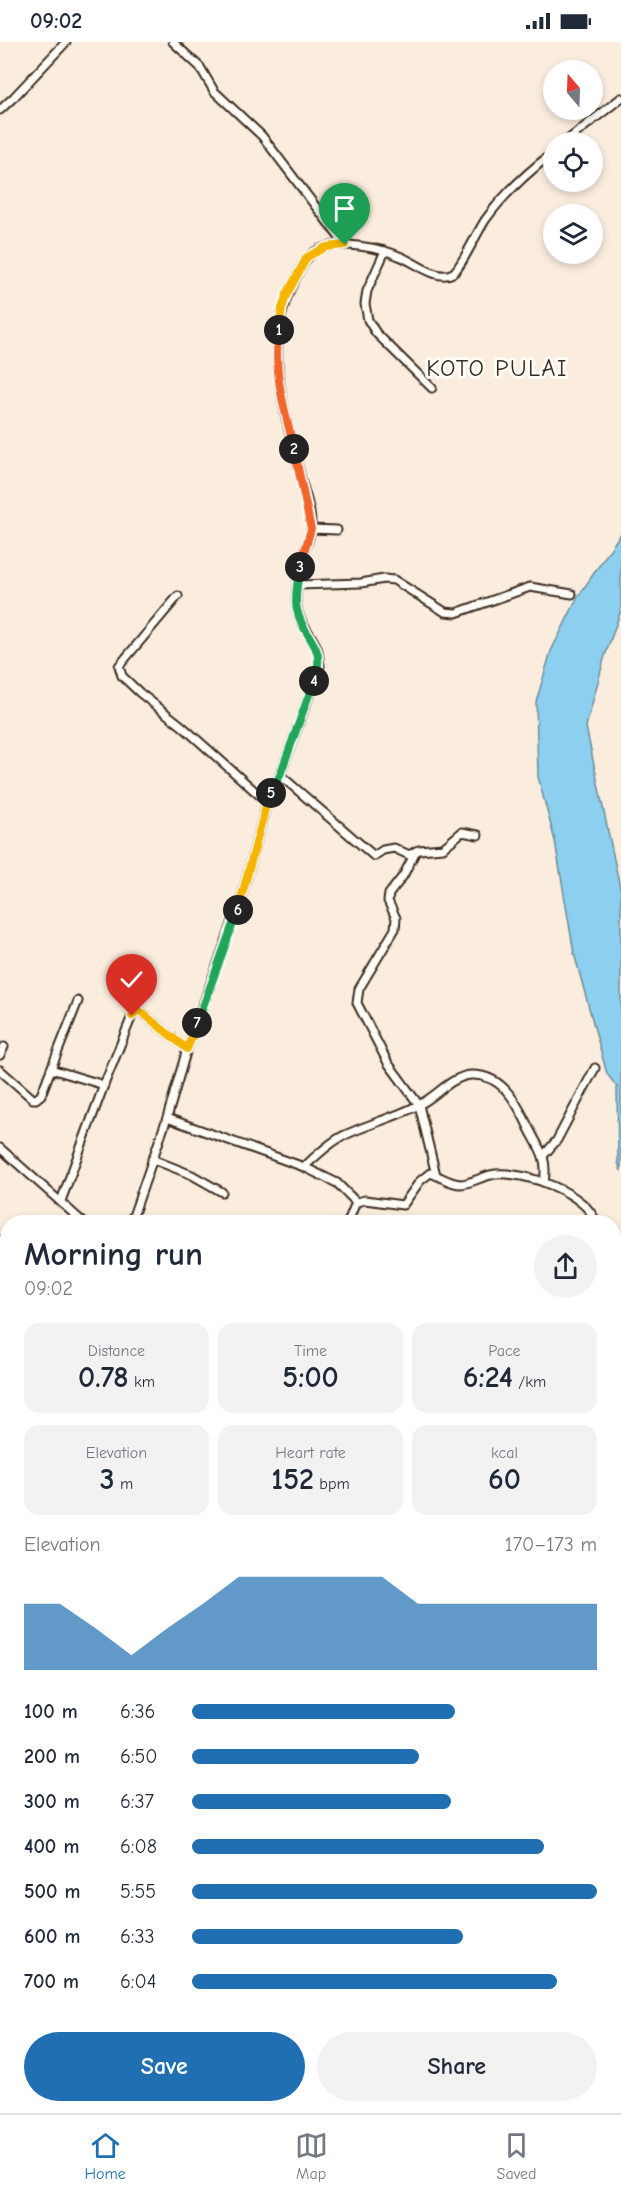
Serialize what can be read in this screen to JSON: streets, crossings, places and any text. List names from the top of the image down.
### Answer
{
  "districts": ["KOTO PULAI"],
  "north": "top",
  "page": {
    "status": "09:02",
    "pins": [
      "1",
      "2",
      "3",
      "4",
      "5",
      "6",
      "7"
    ],
    "heading": ["Morning run", "09:02"],
    "stats": [
      ["Distance", "0.78 km"],
      ["Time", "5:00"],
      ["Pace", "6:24 /km"],
      ["Elevation", "3 m"],
      ["Heart rate", "152 bpm"],
      ["kcal", "60"]
    ],
    "chart": ["Elevation", "170–173 m"],
    "list": [
      {
        "name": "100 m",
        "note": "6:36"
      },
      {
        "name": "200 m",
        "note": "6:50"
      },
      {
        "name": "300 m",
        "note": "6:37"
      },
      {
        "name": "400 m",
        "note": "6:08"
      },
      {
        "name": "500 m",
        "note": "5:55"
      },
      {
        "name": "600 m",
        "note": "6:33"
      },
      {
        "name": "700 m",
        "note": "6:04"
      }
    ],
    "buttons": ["Save", "Share"],
    "tabs": ["Home", "Map", "Saved"]
  }
}
